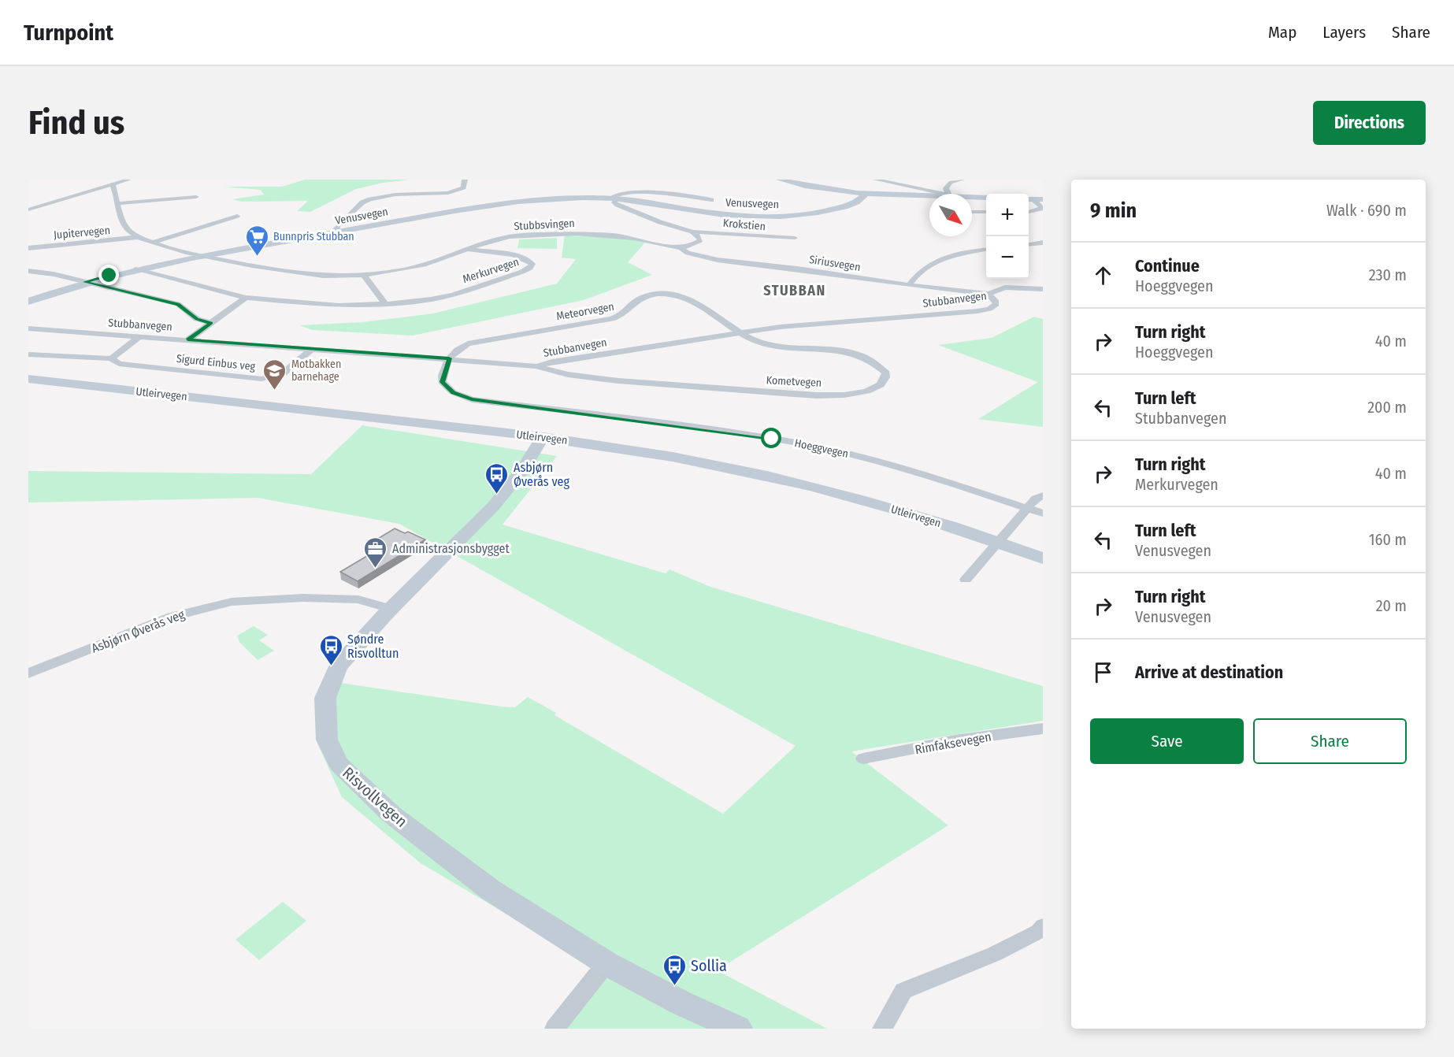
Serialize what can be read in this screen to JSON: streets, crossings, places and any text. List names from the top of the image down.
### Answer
{
  "streets": {
    "street": [
      "Venusvegen",
      "Stubbsvingen",
      "Krokstien",
      "Jupitervegen",
      "Siriusvegen",
      "Merkurvegen",
      "Stubbanvegen",
      "Meteorvegen",
      "Sigurd Einbus veg",
      "Kometvegen",
      "Utleirvegen",
      "Hoeggvegen",
      "Asbjørn Øverås veg",
      "Rimfaksevegen",
      "Risvollvegen"
    ]
  },
  "crossings": [
    ["Venusvegen", "Stubbsvingen"],
    ["Venusvegen", "Krokstien"],
    ["Venusvegen", "Merkurvegen"],
    ["Stubbsvingen", "Krokstien"],
    ["Stubbsvingen", "Jupitervegen"],
    ["Stubbsvingen", "Siriusvegen"],
    ["Stubbsvingen", "Merkurvegen"],
    ["Krokstien", "Siriusvegen"],
    ["Siriusvegen", "Stubbanvegen"],
    ["Stubbanvegen", "Meteorvegen"],
    ["Stubbanvegen", "Sigurd Einbus veg"],
    ["Stubbanvegen", "Kometvegen"],
    ["Stubbanvegen", "Hoeggvegen"],
    ["Meteorvegen", "Kometvegen"],
    ["Meteorvegen", "Hoeggvegen"],
    ["Utleirvegen", "Risvollvegen"],
    ["Asbjørn Øverås veg", "Risvollvegen"]
  ],
  "districts": ["STUBBAN"],
  "places": {
    "supermarket": ["Bunnpris Stubban"],
    "school or university": ["Motbakken barnehage"],
    "bus stop": ["Asbjørn Øverås veg", "Søndre Risvolltun", "Sollia"],
    "office": ["Administrasjonsbygget"]
  },
  "north": "bottom right",
  "page": {
    "header": "Turnpoint",
    "nav": ["Map", "Layers", "Share"],
    "buttons": [
      "Directions",
      ["Save", "Share"]
    ],
    "title": "Find us",
    "heading": ["9 min", "Walk · 690 m"],
    "map_buttons": ["+", "−"],
    "list": [
      ["Continue", "Hoeggvegen", "230 m"],
      ["Turn right", "Hoeggvegen", "40 m"],
      ["Turn left", "Stubbanvegen", "200 m"],
      ["Turn right", "Merkurvegen", "40 m"],
      ["Turn left", "Venusvegen", "160 m"],
      ["Turn right", "Venusvegen", "20 m"],
      "Arrive at destination"
    ]
  }
}
